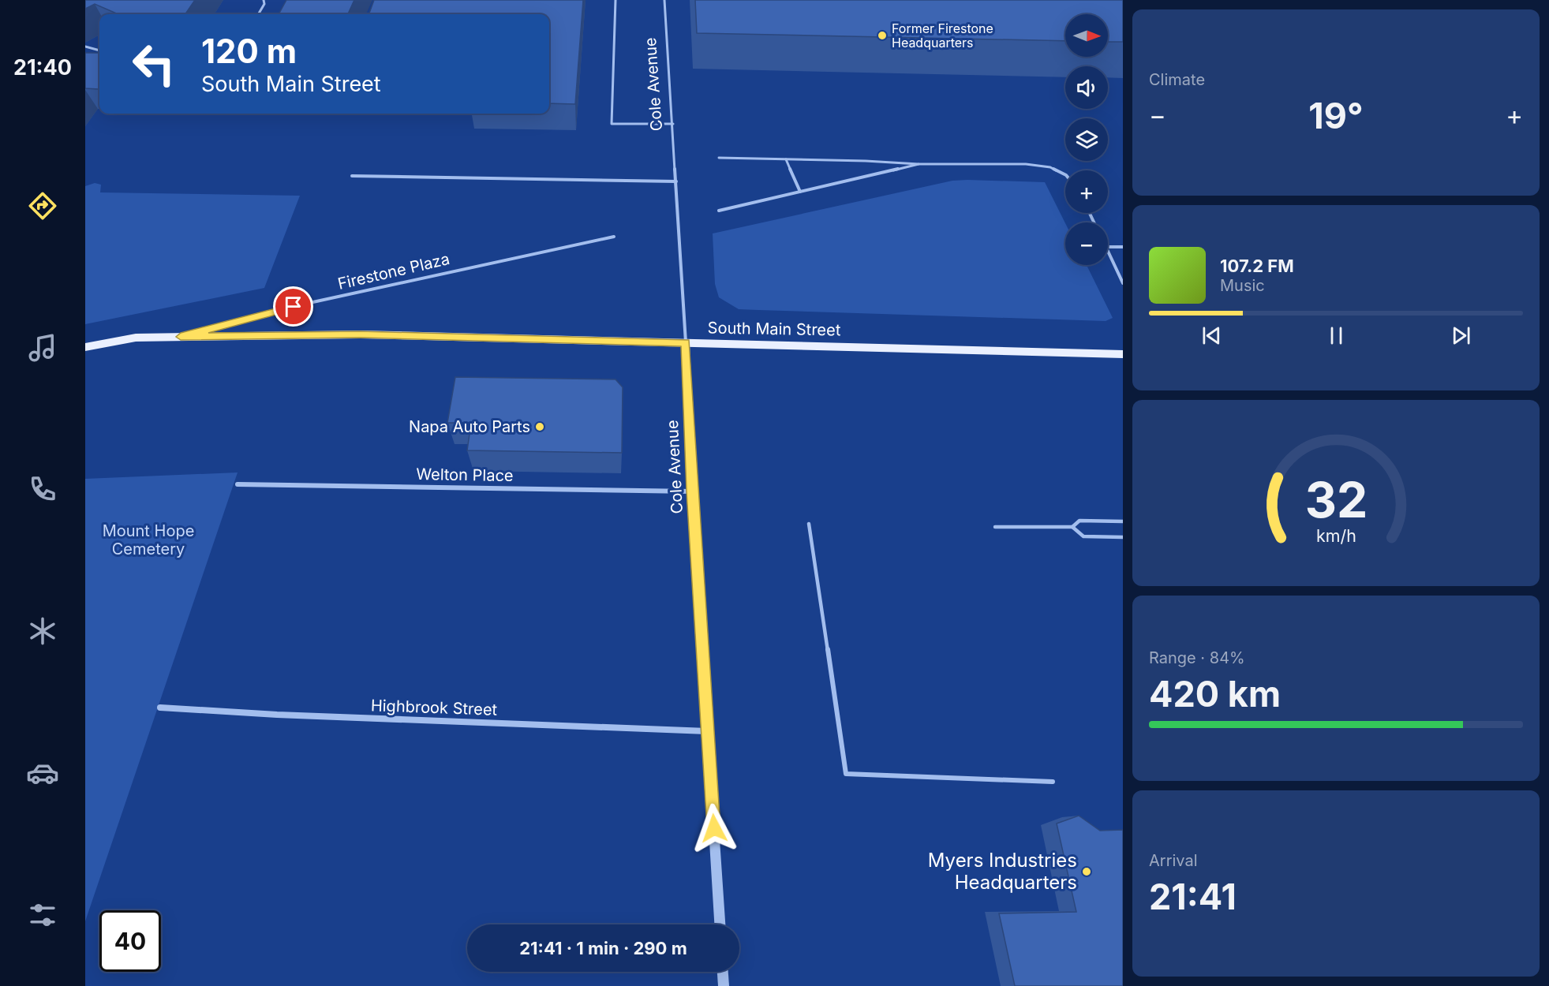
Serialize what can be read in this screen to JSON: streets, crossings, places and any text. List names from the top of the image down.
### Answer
{
  "streets": {
    "main road": ["South Main Street"],
    "street": ["Cole Avenue", "Welton Place", "Highbrook Street"],
    "lane": ["Firestone Plaza"]
  },
  "crossings": [
    ["Cole Avenue", "South Main Street"],
    ["Cole Avenue", "Welton Place"],
    ["Cole Avenue", "Highbrook Street"],
    ["Firestone Plaza", "South Main Street"]
  ],
  "parks": ["Mount Hope Cemetery"],
  "places": ["Former Firestone Headquarters", "Napa Auto Parts", "Myers Industries Headquarters"],
  "north": "right",
  "page": {
    "tabs": "21:40",
    "tile": [
      "Climate",
      ["Range · 84%", "420 km"],
      ["Arrival", "21:41"]
    ],
    "map_buttons": ["+", "−"],
    "turn": ["120 m", "South Main Street"],
    "heat": ["−", "19°", "+"],
    "song": ["107.2 FM", "Music"],
    "limit": "40",
    "trip": "21:41 · 1 min · 290 m",
    "gauge": ["32", "km/h"]
  }
}
